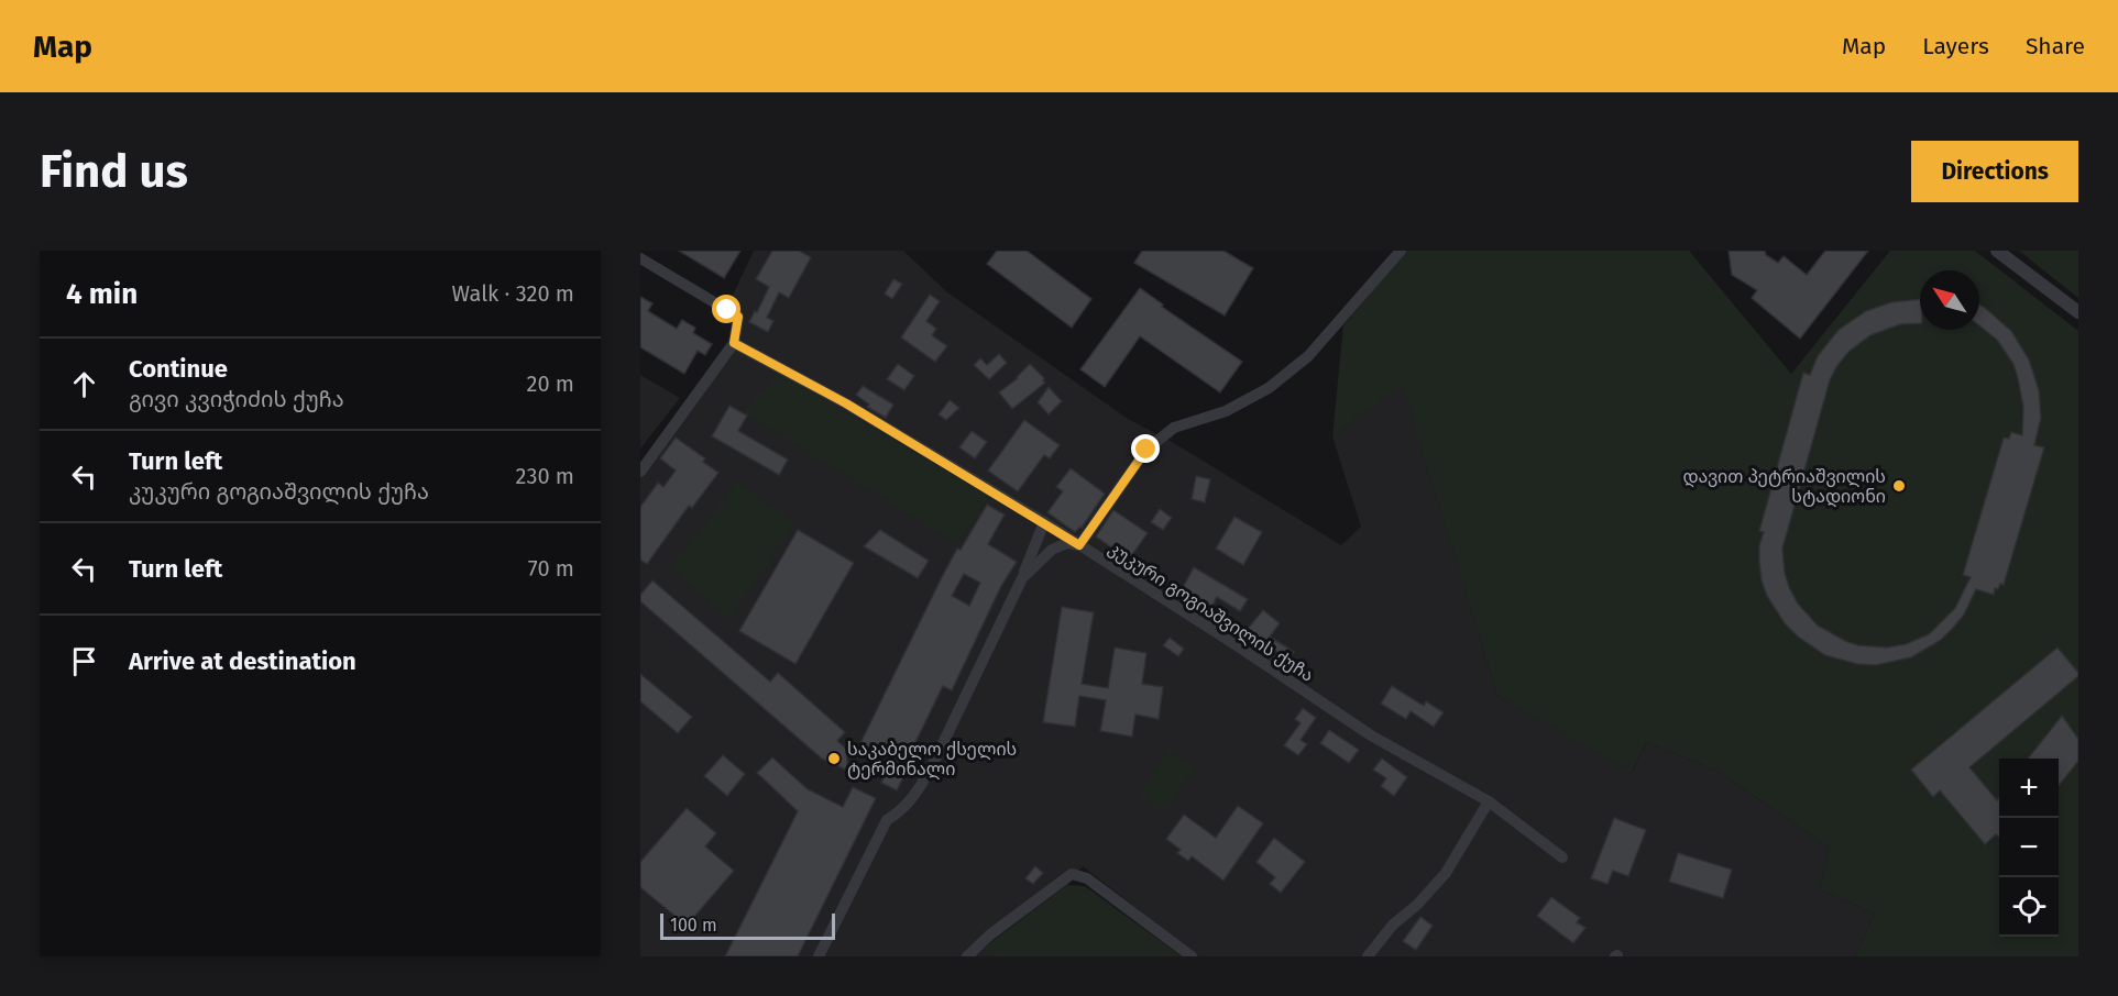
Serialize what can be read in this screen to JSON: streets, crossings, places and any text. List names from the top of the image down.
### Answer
{
  "streets": {
    "street": ["კუკური გოგიაშვილის ქუჩა"]
  },
  "places": ["დავით პეტრიაშვილის სტადიონი", "საკაბელო ქსელის ტერმინალი"],
  "scale_bar": "100 m",
  "north": "top left",
  "page": {
    "header": "Map",
    "nav": ["Map", "Layers", "Share"],
    "buttons": "Directions",
    "title": "Find us",
    "heading": ["4 min", "Walk · 320 m"],
    "list": [
      ["Continue", "გივი კვიჭიძის ქუჩა", "20 m"],
      ["Turn left", "კუკური გოგიაშვილის ქუჩა", "230 m"],
      ["Turn left", "70 m"],
      "Arrive at destination"
    ],
    "map_buttons": ["+", "−"],
    "scale": "100 m"
  }
}
